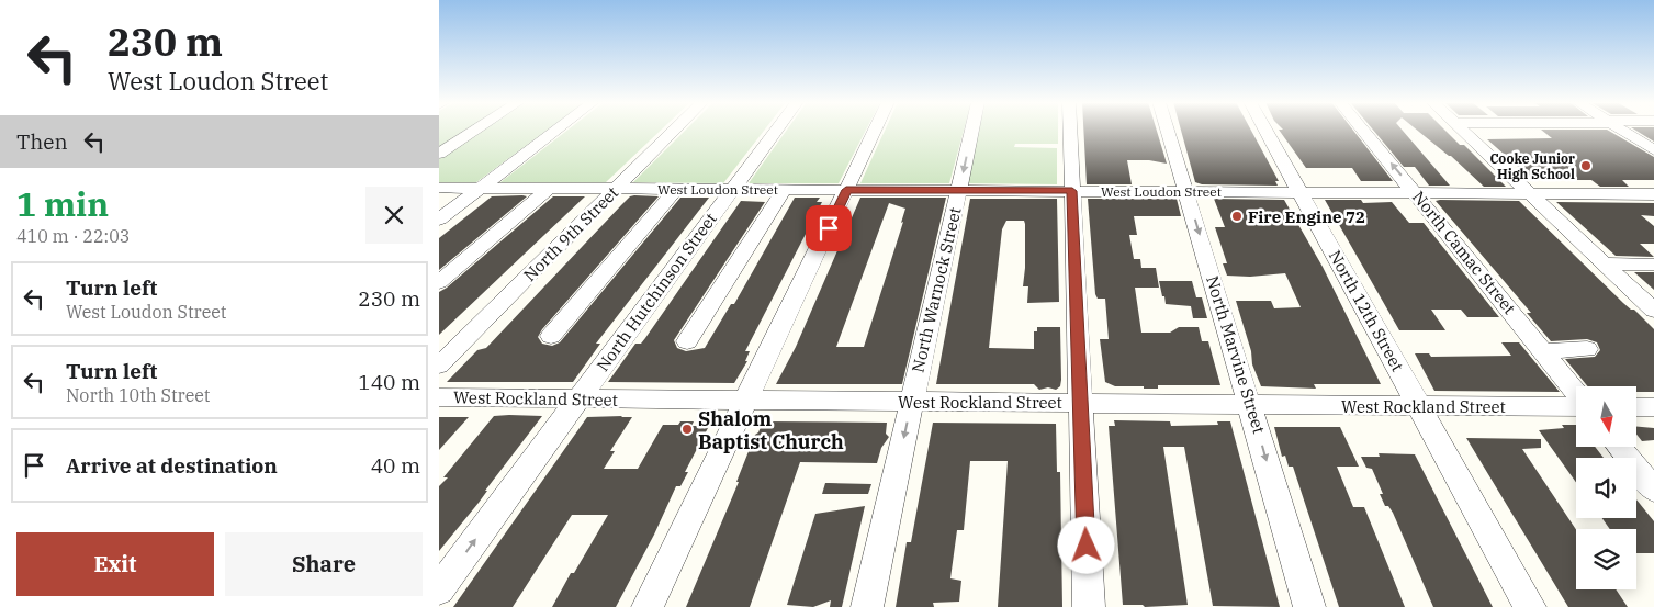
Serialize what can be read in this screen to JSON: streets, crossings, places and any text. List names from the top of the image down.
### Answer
{
  "streets": {
    "street": [
      "West Loudon Street",
      "North 9th Street",
      "North Camac Street",
      "North Warnock Street",
      "North Hutchinson Street",
      "North 12th Street",
      "North Marvine Street",
      "West Rockland Street"
    ]
  },
  "crossings": [
    ["West Loudon Street", "North 9th Street"],
    ["West Loudon Street", "North Camac Street"],
    ["West Loudon Street", "North Warnock Street"],
    ["West Loudon Street", "North Hutchinson Street"],
    ["West Loudon Street", "North 12th Street"],
    ["West Loudon Street", "North Marvine Street"],
    ["North Warnock Street", "West Rockland Street"],
    ["North Hutchinson Street", "West Rockland Street"],
    ["North 12th Street", "West Rockland Street"],
    ["North Marvine Street", "West Rockland Street"]
  ],
  "places": ["Cooke Junior High School", "Fire Engine 72", "Shalom Baptist Church"],
  "north": "bottom",
  "page": {
    "turn": ["230 m", "West Loudon Street"],
    "then": "Then",
    "heading": ["1 min", "410 m · 22:03"],
    "list": [
      {
        "name": "Turn left",
        "note": "West Loudon Street",
        "value": "230 m"
      },
      {
        "name": "Turn left",
        "note": "North 10th Street",
        "value": "140 m"
      },
      {
        "name": "Arrive at destination",
        "value": "40 m"
      }
    ],
    "buttons": ["Exit", "Share"]
  }
}
